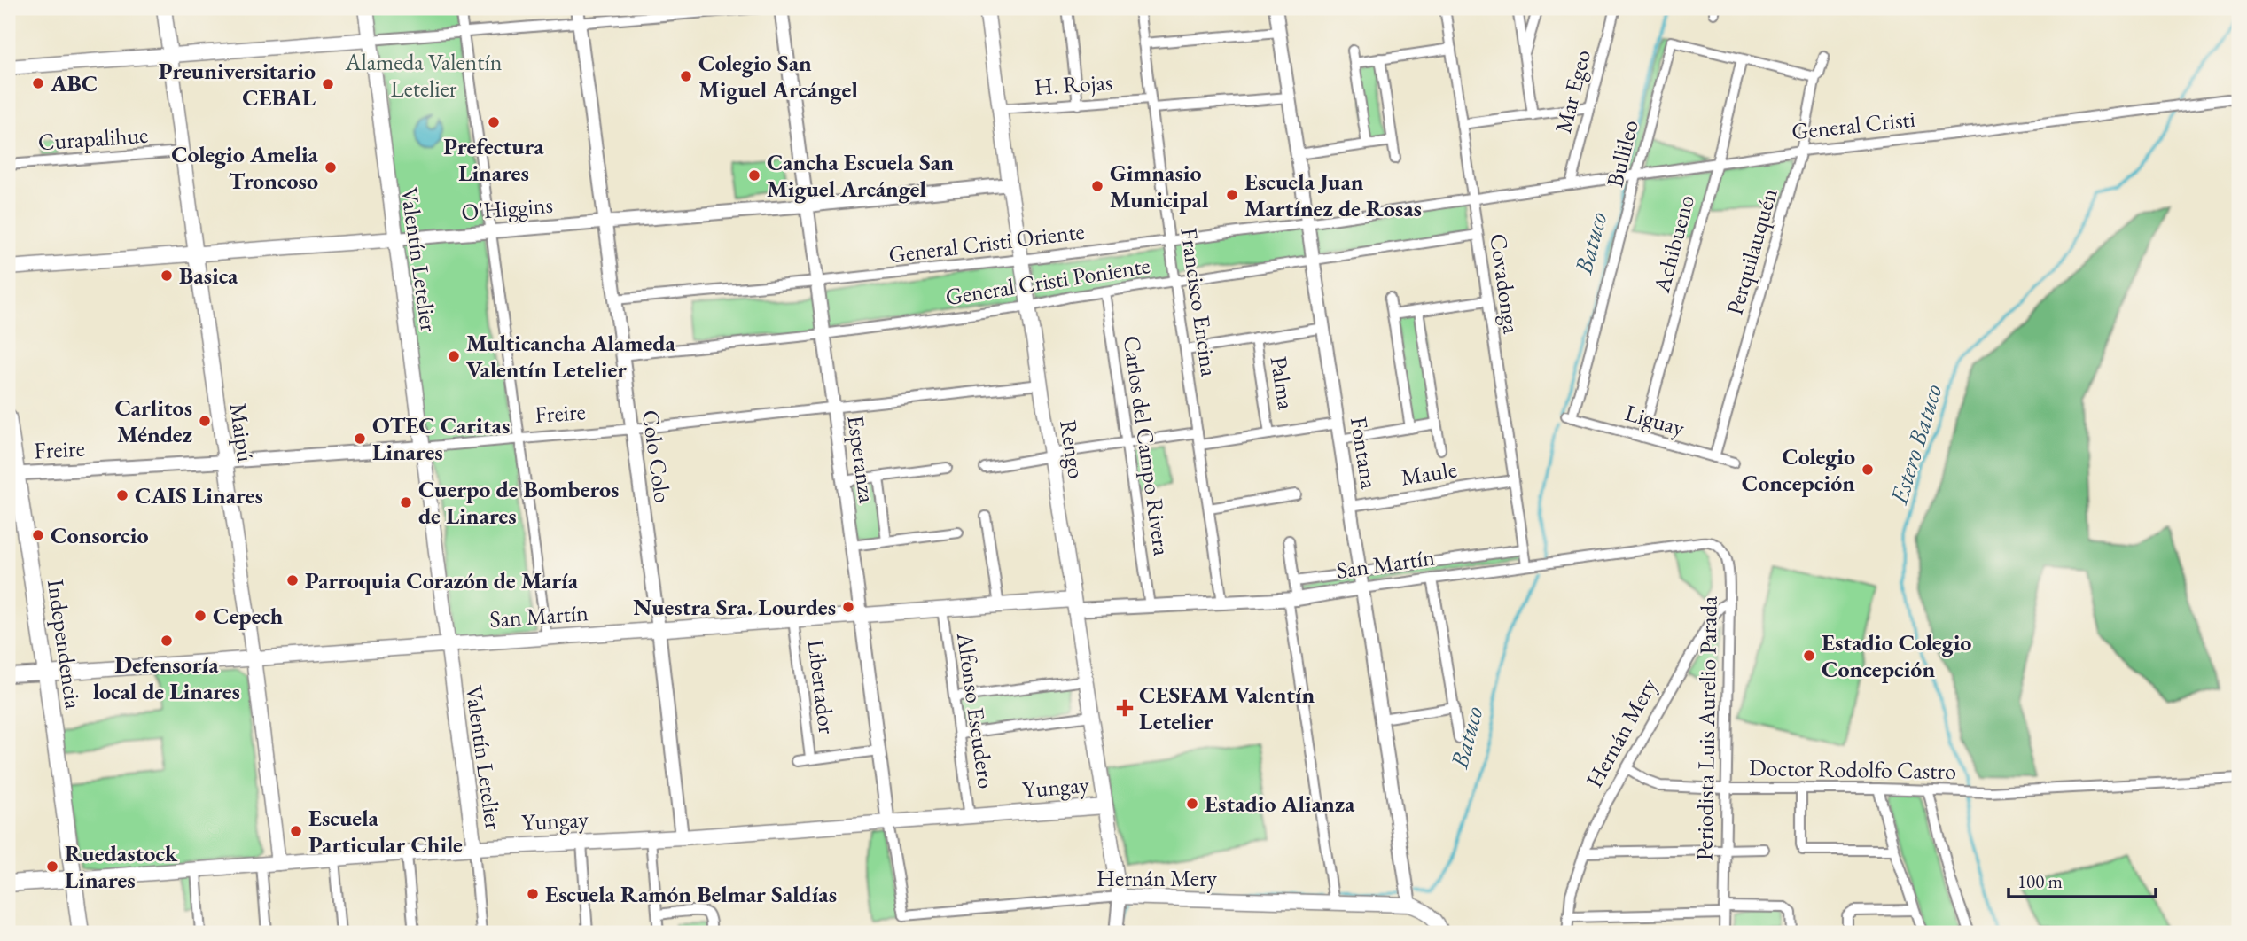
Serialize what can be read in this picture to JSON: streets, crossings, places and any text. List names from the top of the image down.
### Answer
{
  "streets": {
    "main road": [
      "O'Higgins",
      "Valentín Letelier",
      "Maipú",
      "Rengo",
      "San Martín",
      "Independencia",
      "Hernán Mery",
      "Yungay"
    ],
    "street": [
      "H. Rojas",
      "Mar Egeo",
      "General Cristi",
      "Curapalihue",
      "Bullileo",
      "General Cristi Oriente",
      "Achibueno",
      "Perquilauquén",
      "General Cristi Poniente",
      "Covadonga",
      "Francisco Encina",
      "Palma",
      "Freire",
      "Liguay",
      "Carlos del Campo Rivera",
      "Fontana",
      "Colo Colo",
      "Esperanza",
      "Maule",
      "Libertador",
      "Alfonso Escudero",
      "Periodista Luis Aurelio Parada",
      "Doctor Rodolfo Castro"
    ]
  },
  "crossings": [
    ["H. Rojas", "Francisco Encina"],
    ["H. Rojas", "Rengo"],
    ["H. Rojas", "Fontana"],
    ["Mar Egeo", "General Cristi"],
    ["General Cristi", "Bullileo"],
    ["General Cristi", "General Cristi Oriente"],
    ["General Cristi", "Achibueno"],
    ["General Cristi", "Perquilauquén"],
    ["General Cristi", "Covadonga"],
    ["Curapalihue", "Maipú"],
    ["Bullileo", "Achibueno"],
    ["Bullileo", "Liguay"],
    ["O'Higgins", "Valentín Letelier"],
    ["O'Higgins", "Maipú"],
    ["O'Higgins", "Rengo"],
    ["O'Higgins", "Colo Colo"],
    ["O'Higgins", "Esperanza"],
    ["General Cristi Oriente", "Covadonga"],
    ["General Cristi Oriente", "Francisco Encina"],
    ["General Cristi Oriente", "Rengo"],
    ["General Cristi Oriente", "Fontana"],
    ["General Cristi Oriente", "Colo Colo"],
    ["General Cristi Oriente", "Esperanza"],
    ["Achibueno", "Liguay"],
    ["Perquilauquén", "Liguay"],
    ["Valentín Letelier", "Freire"],
    ["Valentín Letelier", "San Martín"],
    ["Valentín Letelier", "Yungay"],
    ["General Cristi Poniente", "Covadonga"],
    ["General Cristi Poniente", "Francisco Encina"],
    ["General Cristi Poniente", "Carlos del Campo Rivera"],
    ["General Cristi Poniente", "Rengo"],
    ["General Cristi Poniente", "Fontana"],
    ["General Cristi Poniente", "Colo Colo"],
    ["General Cristi Poniente", "Esperanza"],
    ["Covadonga", "Maule"],
    ["Covadonga", "San Martín"],
    ["Francisco Encina", "San Martín"],
    ["Freire", "Maipú"],
    ["Freire", "Rengo"],
    ["Freire", "Colo Colo"],
    ["Freire", "Esperanza"],
    ["Freire", "Independencia"],
    ["Maipú", "San Martín"],
    ["Maipú", "Yungay"],
    ["Carlos del Campo Rivera", "San Martín"],
    ["Rengo", "San Martín"],
    ["Rengo", "Hernán Mery"],
    ["Rengo", "Yungay"],
    ["Fontana", "Maule"],
    ["Fontana", "San Martín"],
    ["Fontana", "Hernán Mery"],
    ["Colo Colo", "San Martín"],
    ["Colo Colo", "Yungay"],
    ["Esperanza", "San Martín"],
    ["Esperanza", "Libertador"],
    ["Esperanza", "Hernán Mery"],
    ["Esperanza", "Yungay"],
    ["San Martín", "Independencia"],
    ["San Martín", "Libertador"],
    ["San Martín", "Alfonso Escudero"],
    ["San Martín", "Periodista Luis Aurelio Parada"],
    ["Independencia", "Yungay"],
    ["Alfonso Escudero", "Yungay"],
    ["Periodista Luis Aurelio Parada", "Hernán Mery"],
    ["Periodista Luis Aurelio Parada", "Doctor Rodolfo Castro"],
    ["Hernán Mery", "Doctor Rodolfo Castro"]
  ],
  "water": ["Batuco", "Estero Batuco"],
  "parks": ["Alameda Valentín Letelier"],
  "places": {
    "other": [
      "Colegio San Miguel Arcángel",
      "ABC",
      "Preuniversitario CEBAL",
      "Prefectura Linares",
      "Colegio Amelia Troncoso",
      "Cancha Escuela San Miguel Arcángel",
      "Gimnasio Municipal",
      "Escuela Juan Martínez de Rosas",
      "Basica",
      "Multicancha Alameda Valentín Letelier",
      "Carlitos Méndez",
      "OTEC Caritas Linares",
      "Colegio Concepción",
      "CAIS Linares",
      "Cuerpo de Bomberos de Linares",
      "Consorcio",
      "Parroquia Corazón de María",
      "Nuestra Sra. Lourdes",
      "Cepech",
      "Defensoría local de Linares",
      "Estadio Colegio Concepción",
      "Estadio Alianza",
      "Escuela Particular Chile",
      "Ruedastock Linares",
      "Escuela Ramón Belmar Saldías"
    ],
    "health": ["CESFAM Valentín Letelier"]
  },
  "scale_bar": "100 m"
}
